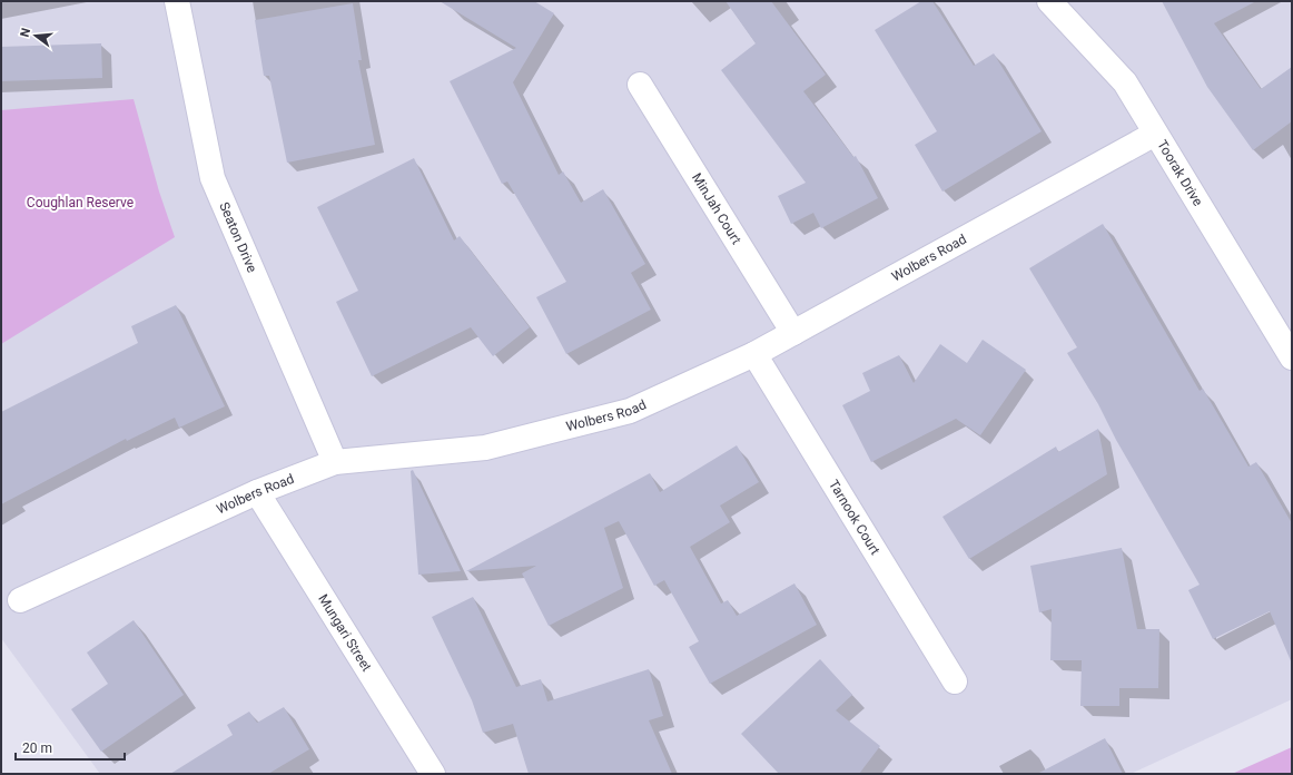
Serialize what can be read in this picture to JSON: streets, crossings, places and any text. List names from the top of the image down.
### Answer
{
  "streets": {
    "street": [
      "Toorak Drive",
      "MinJah Court",
      "Seaton Drive",
      "Wolbers Road",
      "Tarnook Court",
      "Mungari Street"
    ]
  },
  "crossings": [
    ["Toorak Drive", "Wolbers Road"],
    ["MinJah Court", "Wolbers Road"],
    ["Seaton Drive", "Wolbers Road"],
    ["Wolbers Road", "Tarnook Court"],
    ["Wolbers Road", "Mungari Street"]
  ],
  "parks": ["Coughlan Reserve"],
  "scale_bar": "20 m",
  "north": "left"
}
